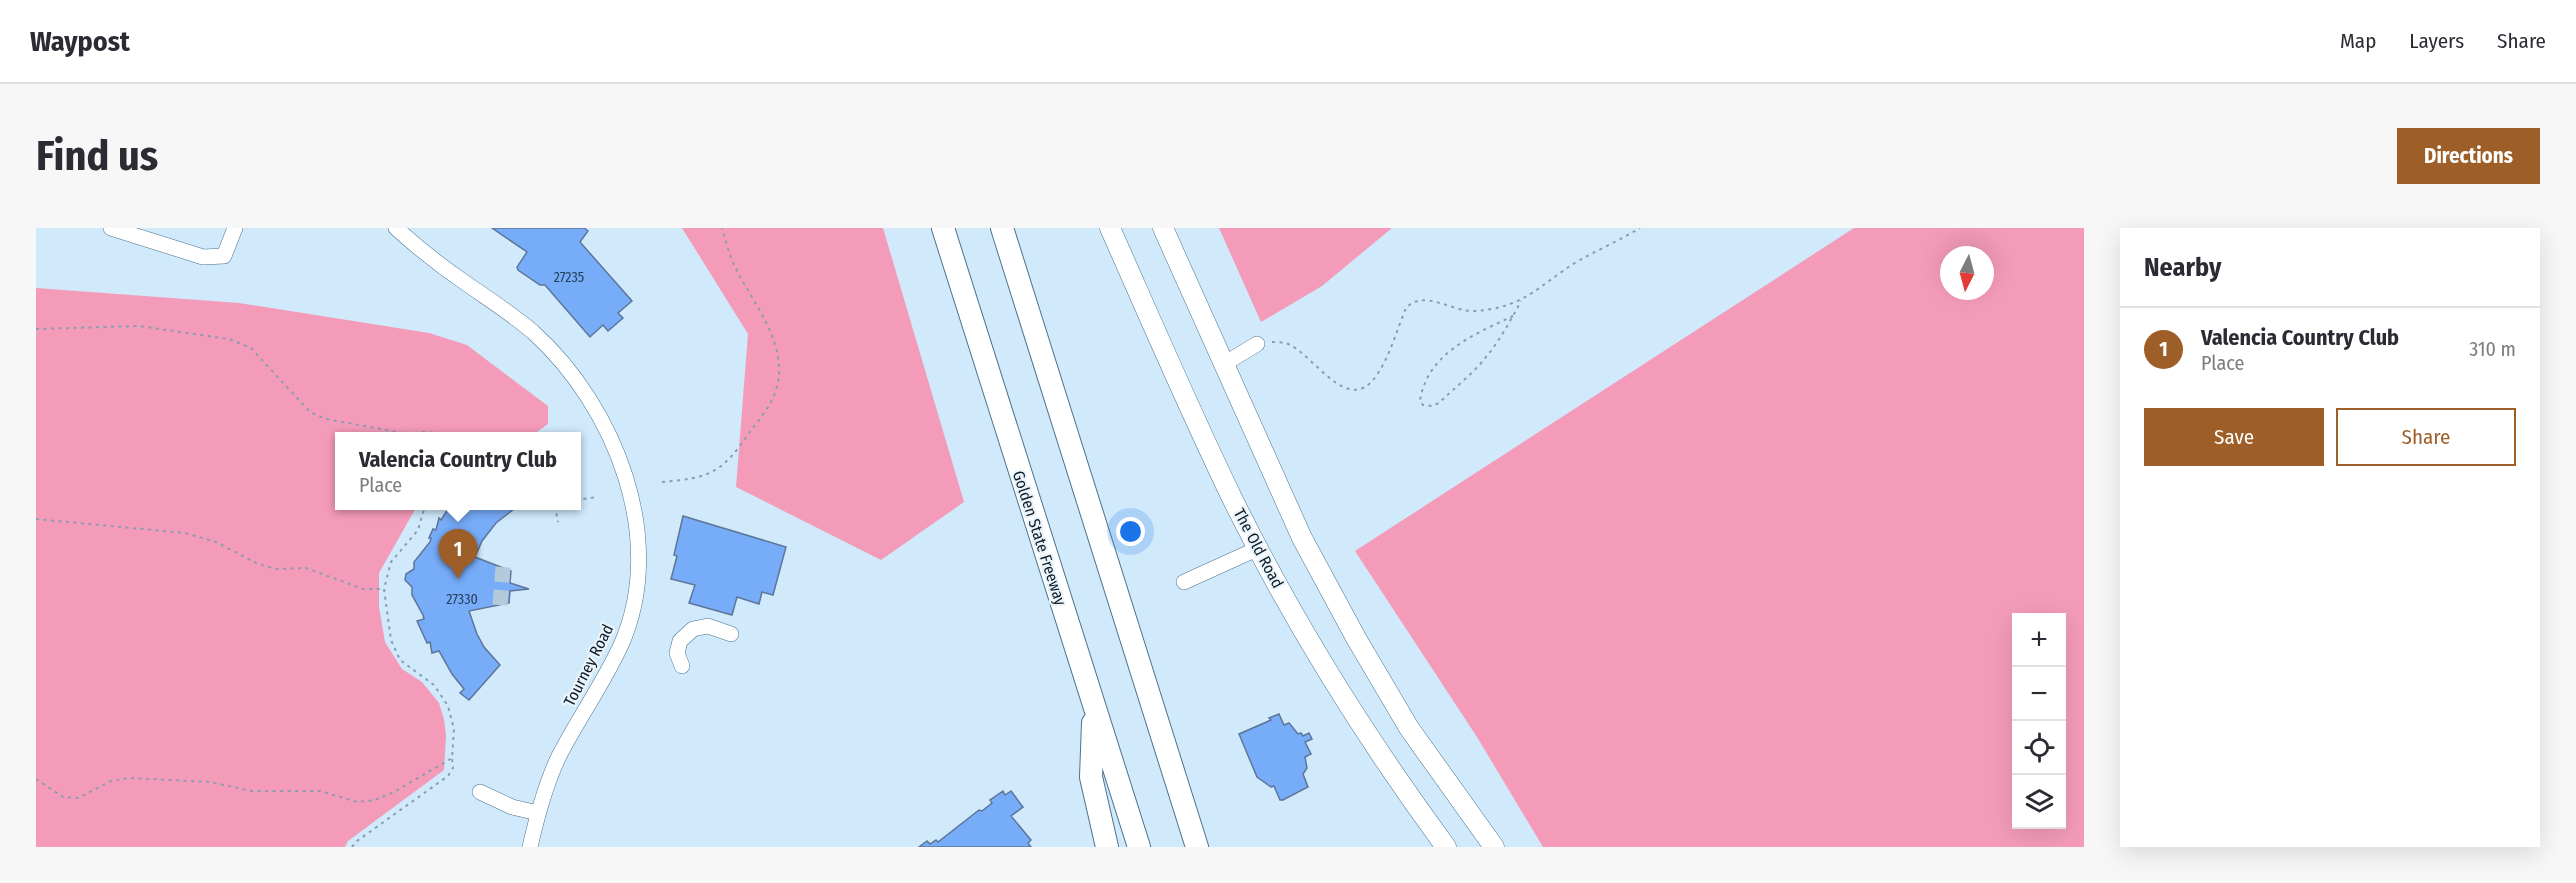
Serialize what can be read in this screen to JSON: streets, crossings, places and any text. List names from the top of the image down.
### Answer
{
  "streets": {
    "highway": ["Golden State Freeway"],
    "main road": ["The Old Road"],
    "street": ["Tourney Road"]
  },
  "house_numbers": ["27235", "27330"],
  "north": "bottom",
  "page": {
    "header": "Waypost",
    "nav": ["Map", "Layers", "Share"],
    "buttons": [
      "Directions",
      ["Save", "Share"]
    ],
    "title": "Find us",
    "heading": "Nearby",
    "list": [
      {
        "mark": "1",
        "name": "Valencia Country Club",
        "note": "Place",
        "value": "310 m"
      }
    ],
    "popup": ["Valencia Country Club", "Place"],
    "pins": "1",
    "map_buttons": ["+", "−"]
  }
}
